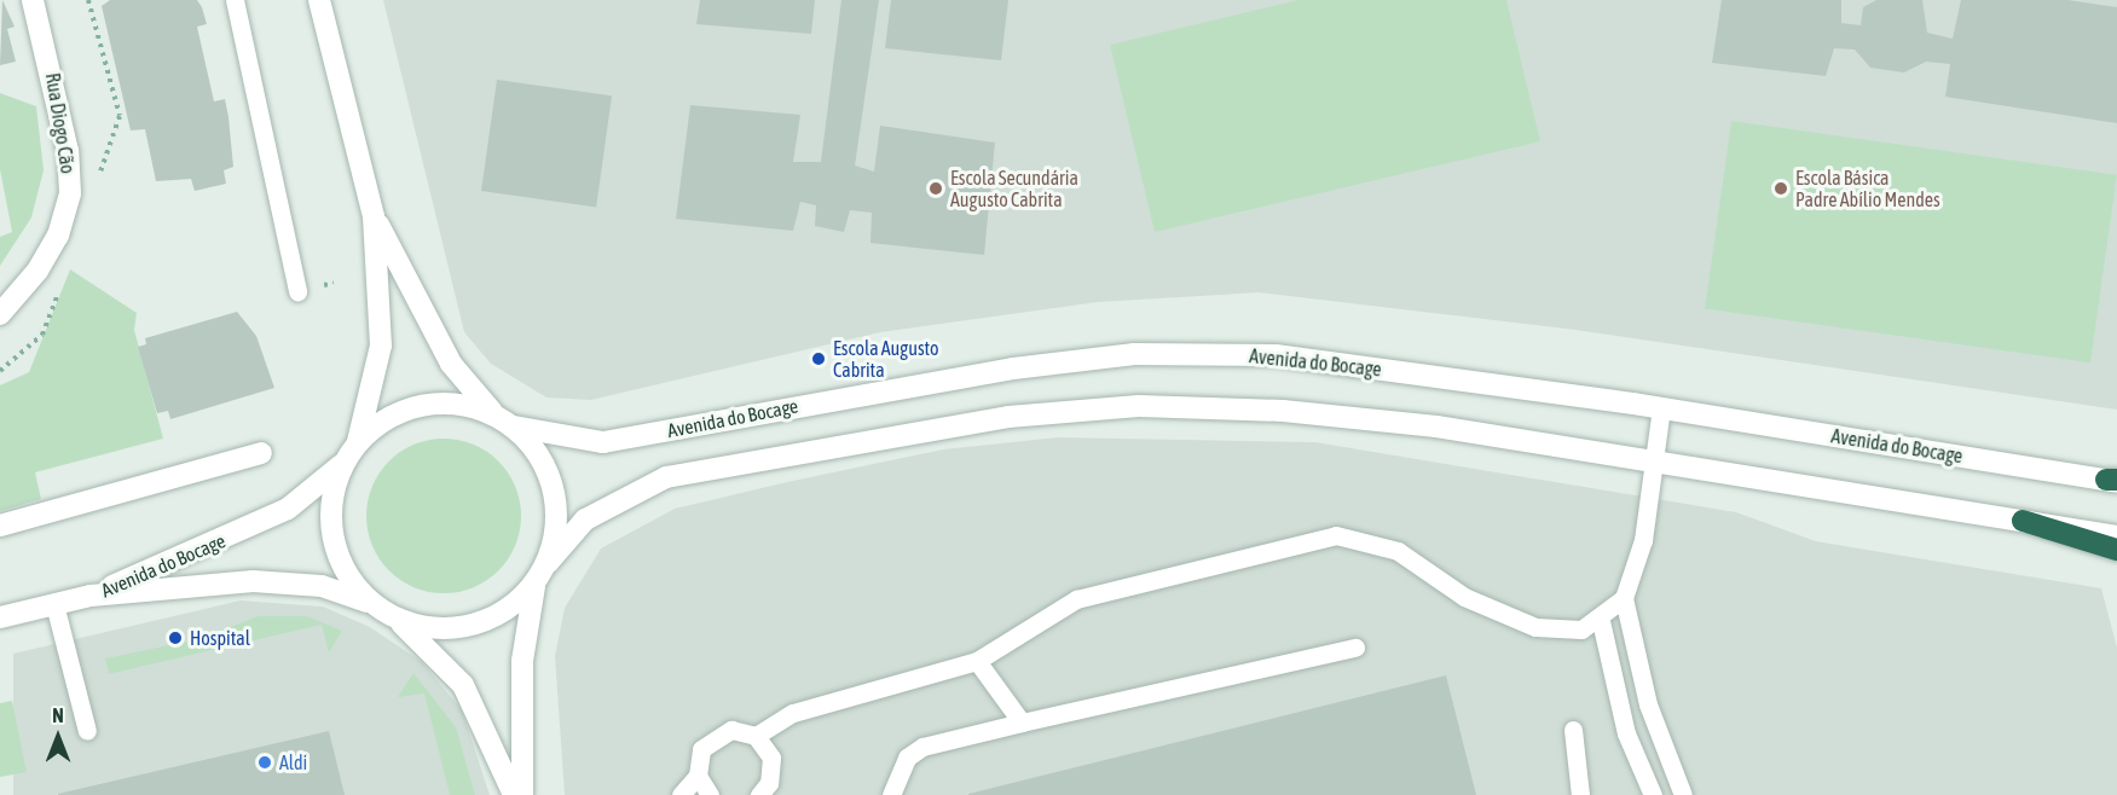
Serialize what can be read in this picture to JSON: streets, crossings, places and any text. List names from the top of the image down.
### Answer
{
  "streets": {
    "main road": ["Rua Diogo Cão", "Avenida do Bocage"]
  },
  "places": [
    "Escola Secundária Augusto Cabrita",
    "Escola Básica Padre Abílio Mendes",
    "Escola Augusto Cabrita",
    "Hospital",
    "Aldi"
  ],
  "north": "top"
}
